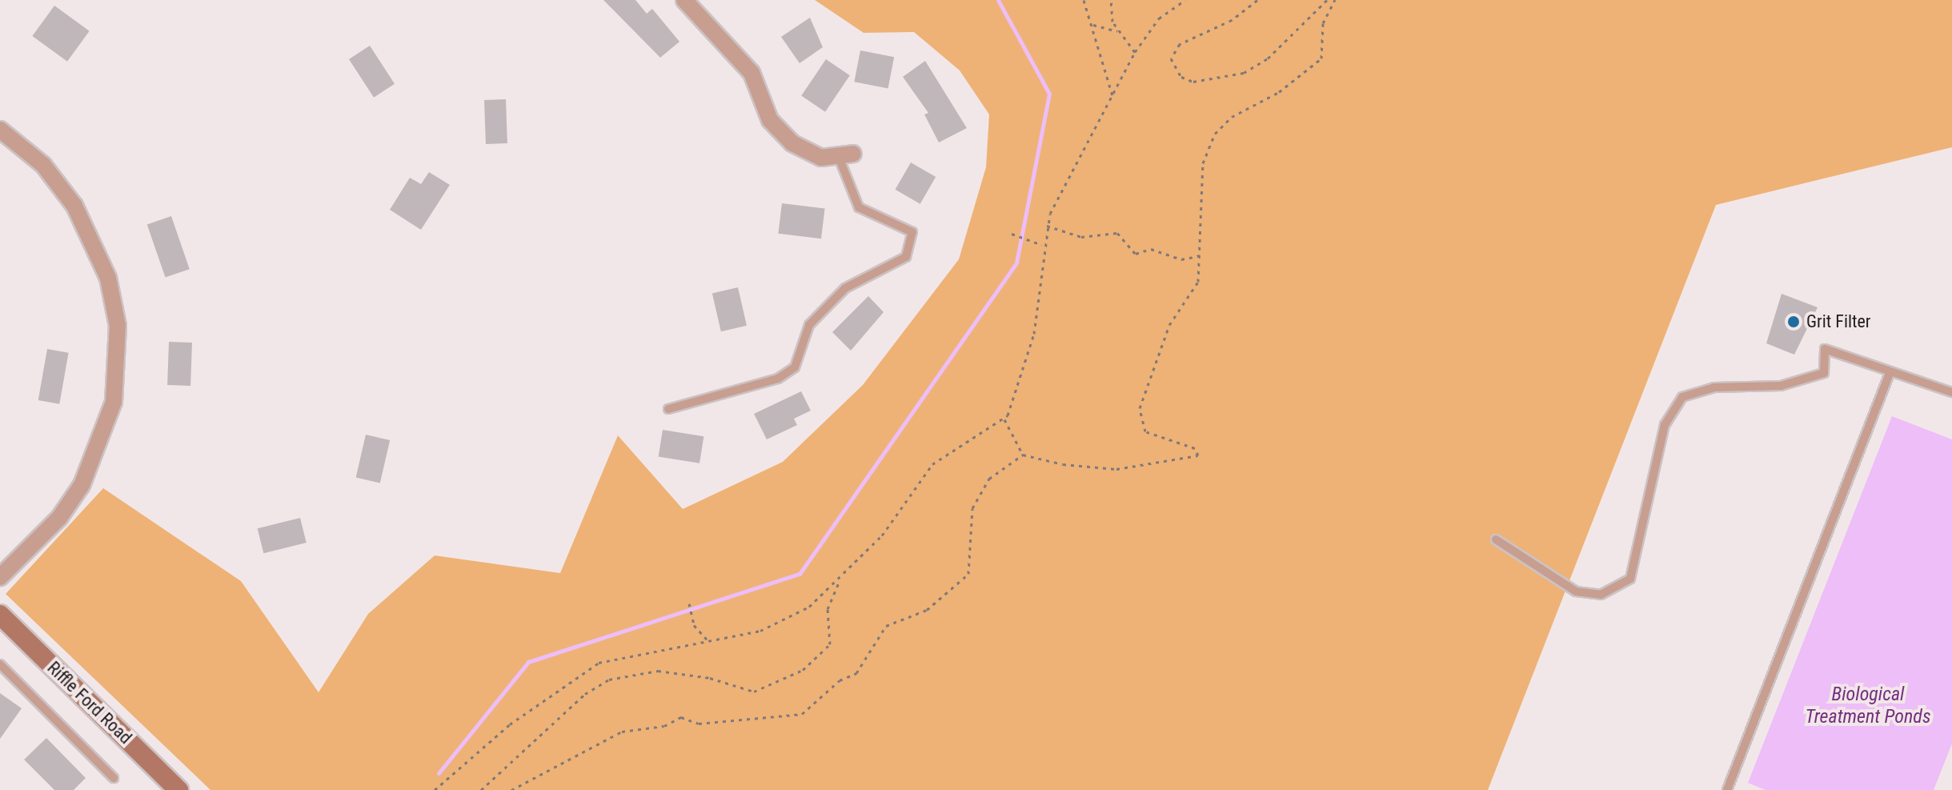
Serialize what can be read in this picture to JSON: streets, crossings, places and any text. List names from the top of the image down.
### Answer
{
  "streets": {
    "street": ["Riffle Ford Road"]
  },
  "water": ["Biological Treatment Ponds"],
  "places": ["Grit Filter"]
}
